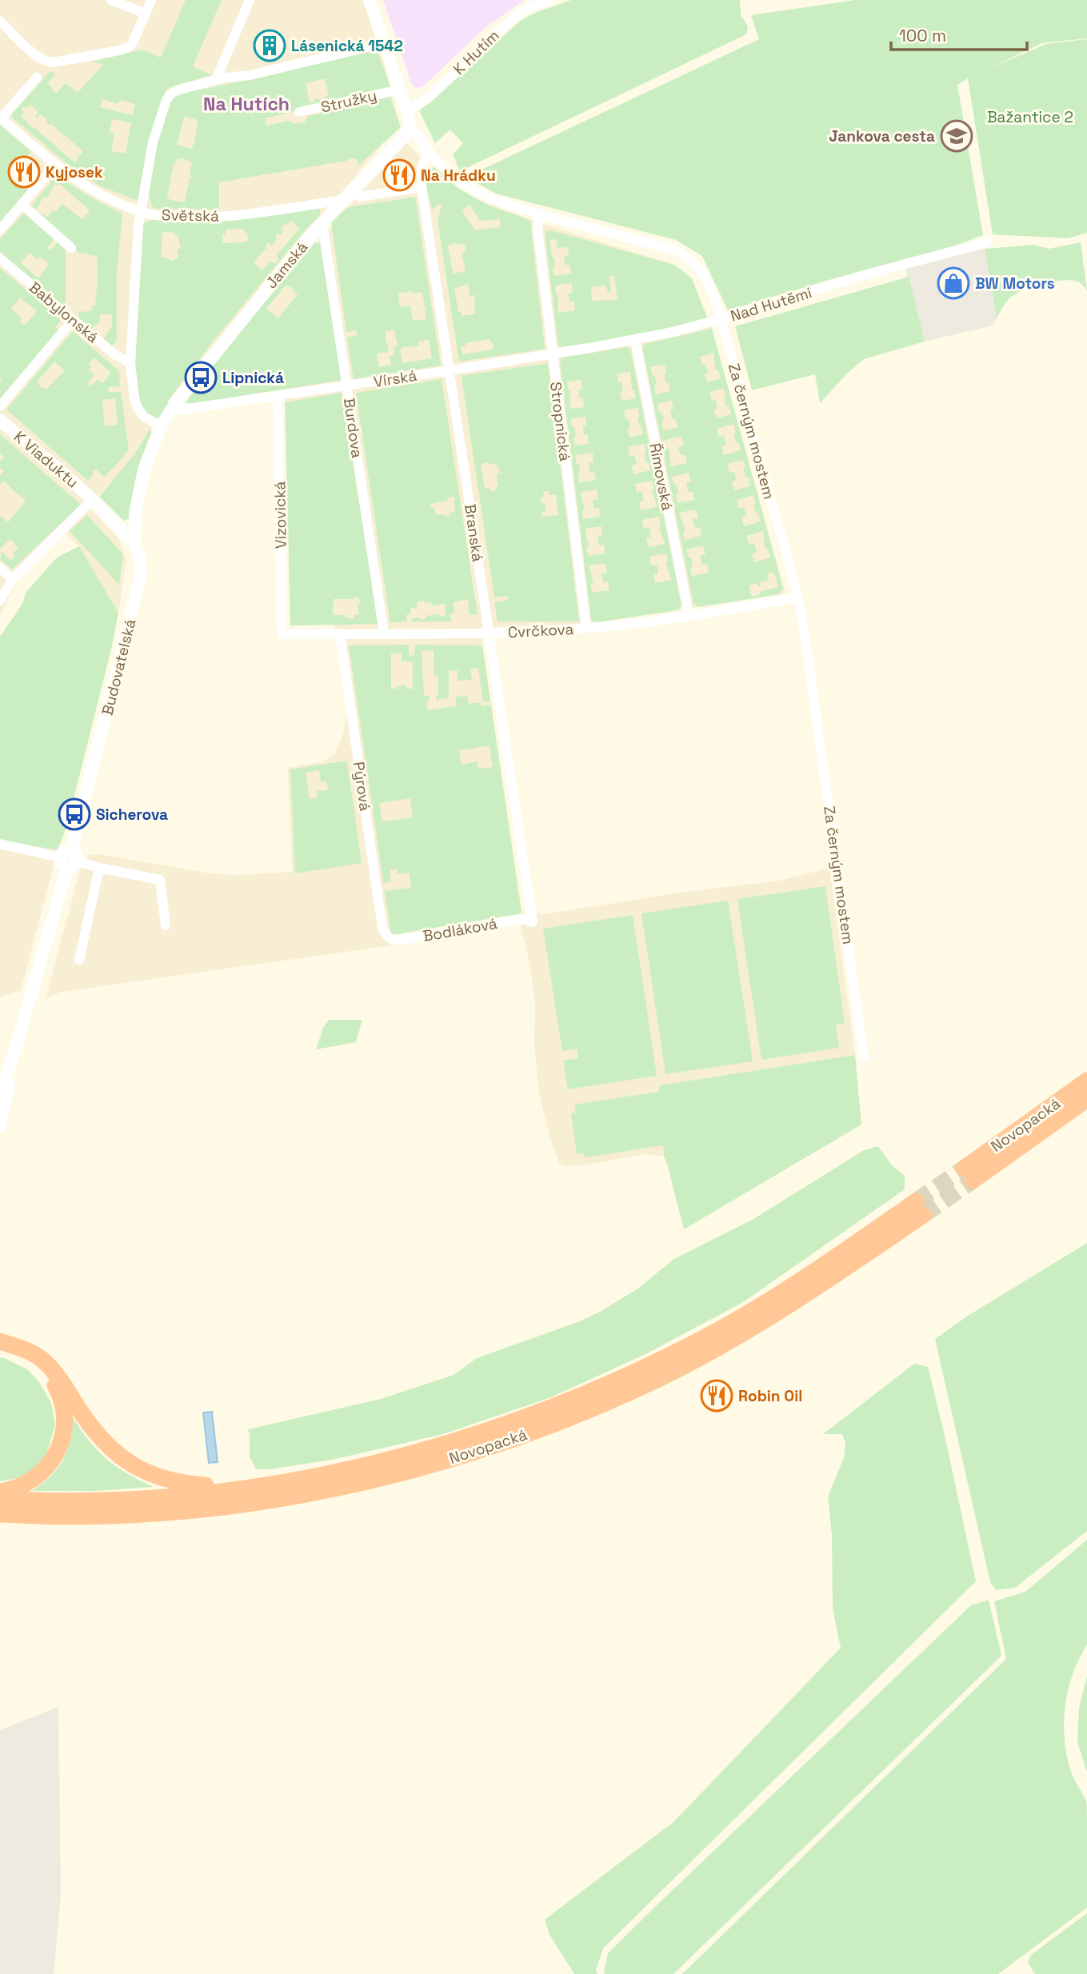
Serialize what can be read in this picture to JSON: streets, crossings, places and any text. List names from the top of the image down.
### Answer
{
  "streets": {
    "highway": ["Novopacká"],
    "street": [
      "K Hutím",
      "Stružky",
      "Světská",
      "Jamská",
      "Nad Hutěmi",
      "Babylonská",
      "Vírská",
      "Stropnická",
      "Burdova",
      "Za černým mostem",
      "K Viaduktu",
      "Římovská",
      "Vizovická",
      "Branská",
      "Cvrčkova",
      "Budovatelská",
      "Pýrová",
      "Bodláková"
    ]
  },
  "crossings": [
    ["K Hutím", "Za černým mostem"],
    ["Stružky", "Za černým mostem"],
    ["Světská", "Jamská"],
    ["Jamská", "Vírská"],
    ["Jamská", "Burdova"],
    ["Jamská", "Za černým mostem"],
    ["Nad Hutěmi", "Vírská"],
    ["Nad Hutěmi", "Stropnická"],
    ["Nad Hutěmi", "Za černým mostem"],
    ["Nad Hutěmi", "Římovská"],
    ["Vírská", "Stropnická"],
    ["Vírská", "Burdova"],
    ["Vírská", "Vizovická"],
    ["Vírská", "Branská"],
    ["Stropnická", "Za černým mostem"],
    ["Stropnická", "Cvrčkova"],
    ["Burdova", "Cvrčkova"],
    ["Za černým mostem", "Branská"],
    ["Za černým mostem", "Cvrčkova"],
    ["Římovská", "Cvrčkova"],
    ["Vizovická", "Cvrčkova"],
    ["Branská", "Cvrčkova"],
    ["Branská", "Bodláková"],
    ["Cvrčkova", "Pýrová"],
    ["Pýrová", "Bodláková"]
  ],
  "districts": ["Na Hutích"],
  "parks": ["Bažantice 2"],
  "places": {
    "building": ["Lásenická 1542"],
    "school or university": ["Jankova cesta"],
    "restaurant": ["Kyjosek", "Na Hrádku", "Robin Oil"],
    "shop": ["BW Motors"],
    "bus stop": ["Lipnická", "Sicherova"]
  },
  "scale_bar": "100 m"
}
